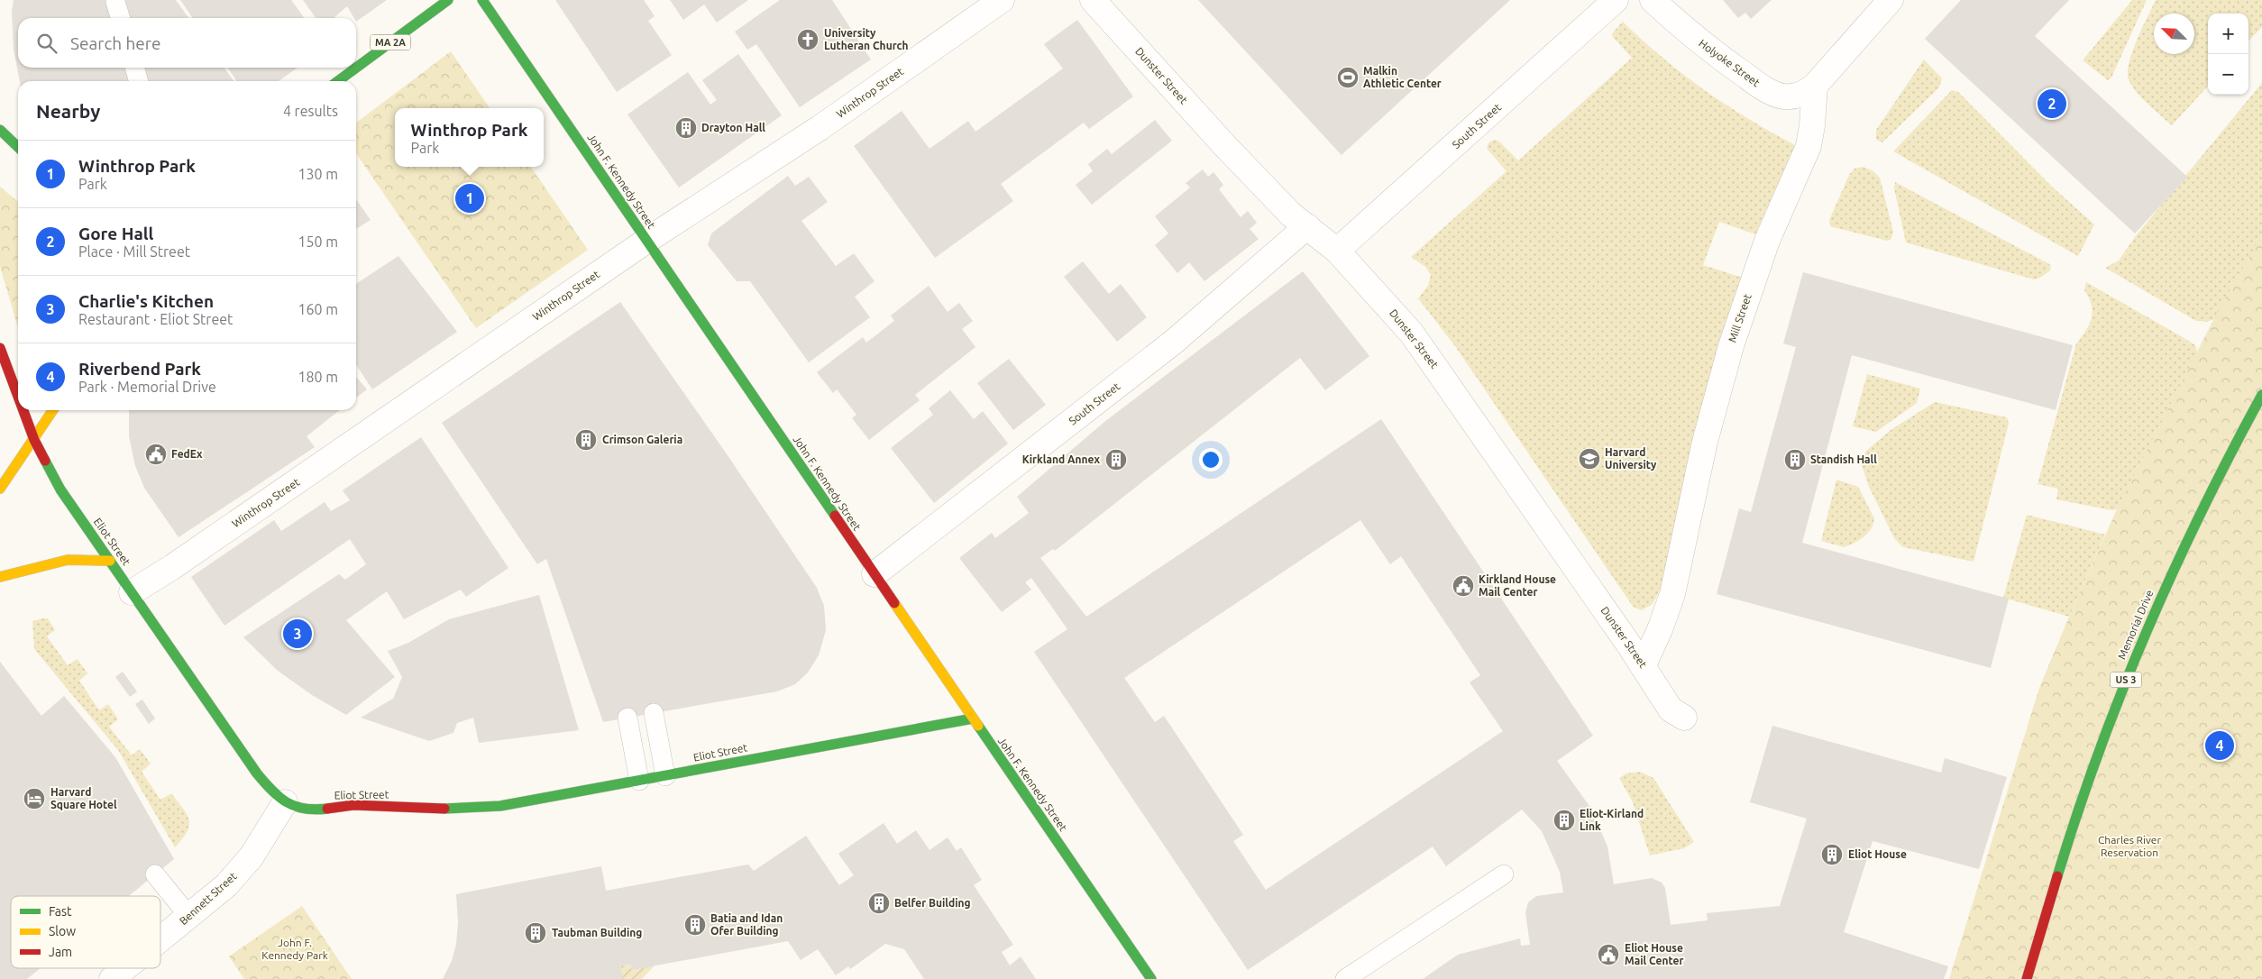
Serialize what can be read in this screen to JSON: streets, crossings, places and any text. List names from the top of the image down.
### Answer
{
  "streets": {
    "main road": [
      "MA 2A",
      "John F. Kennedy Street",
      "Eliot Street",
      "Memorial Drive",
      "US 3"
    ],
    "street": [
      "Holyoke Street",
      "Dunster Street",
      "Winthrop Street",
      "South Street",
      "Mill Street",
      "Bennett Street"
    ]
  },
  "crossings": [
    ["Holyoke Street", "Mill Street"],
    ["Dunster Street", "South Street"],
    ["Dunster Street", "Mill Street"],
    ["Winthrop Street", "John F. Kennedy Street"],
    ["Winthrop Street", "Eliot Street"],
    ["South Street", "John F. Kennedy Street"],
    ["John F. Kennedy Street", "Eliot Street"],
    ["Eliot Street", "Bennett Street"]
  ],
  "parks": ["Charles River Reservation", "John F. Kennedy Park"],
  "places": {
    "church": ["University Lutheran Church"],
    "sports": ["Malkin Athletic Center"],
    "building": [
      "Drayton Hall",
      "Crimson Galeria",
      "Kirkland Annex",
      "Standish Hall",
      "Eliot-Kirland Link",
      "Eliot House",
      "Belfer Building",
      "Batia and Idan Ofer Building",
      "Taubman Building"
    ],
    "public building": ["FedEx", "Kirkland House Mail Center", "Eliot House Mail Center"],
    "school or university": ["Harvard University"],
    "hotel": ["Harvard Square Hotel"]
  },
  "legend": ["Fast", "Slow", "Jam"],
  "north": "top left",
  "page": {
    "map_buttons": ["+", "−"],
    "search": "Search here",
    "heading": ["Nearby", "4 results"],
    "pins": [
      "2",
      "1",
      "3",
      "4"
    ],
    "popup": ["Winthrop Park", "Park"],
    "list": [
      {
        "mark": "1",
        "name": "Winthrop Park",
        "note": "Park",
        "value": "130 m"
      },
      {
        "mark": "2",
        "name": "Gore Hall",
        "note": "Place · Mill Street",
        "value": "150 m"
      },
      {
        "mark": "3",
        "name": "Charlie's Kitchen",
        "note": "Restaurant · Eliot Street",
        "value": "160 m"
      },
      {
        "mark": "4",
        "name": "Riverbend Park",
        "note": "Park · Memorial Drive",
        "value": "180 m"
      }
    ]
  }
}
